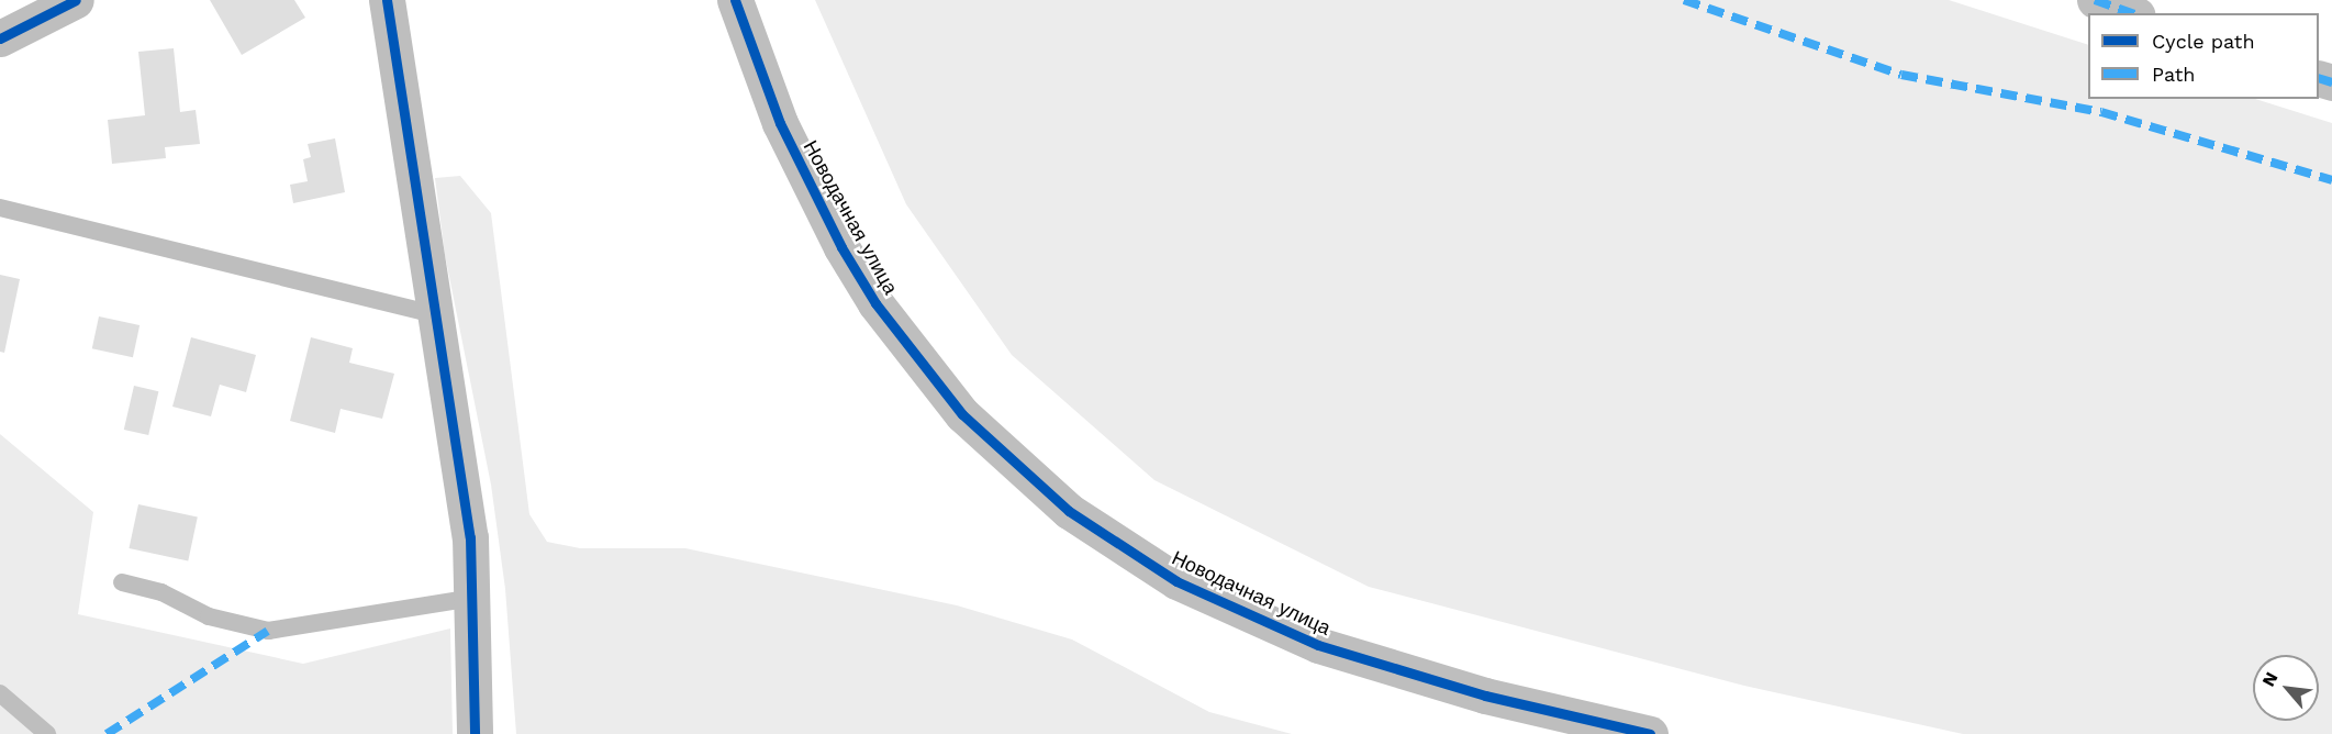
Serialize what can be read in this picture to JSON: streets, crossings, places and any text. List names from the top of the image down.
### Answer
{
  "streets": {
    "street": ["Новодачная улица"]
  },
  "legend": ["Cycle path", "Path"],
  "north": "top left"
}
